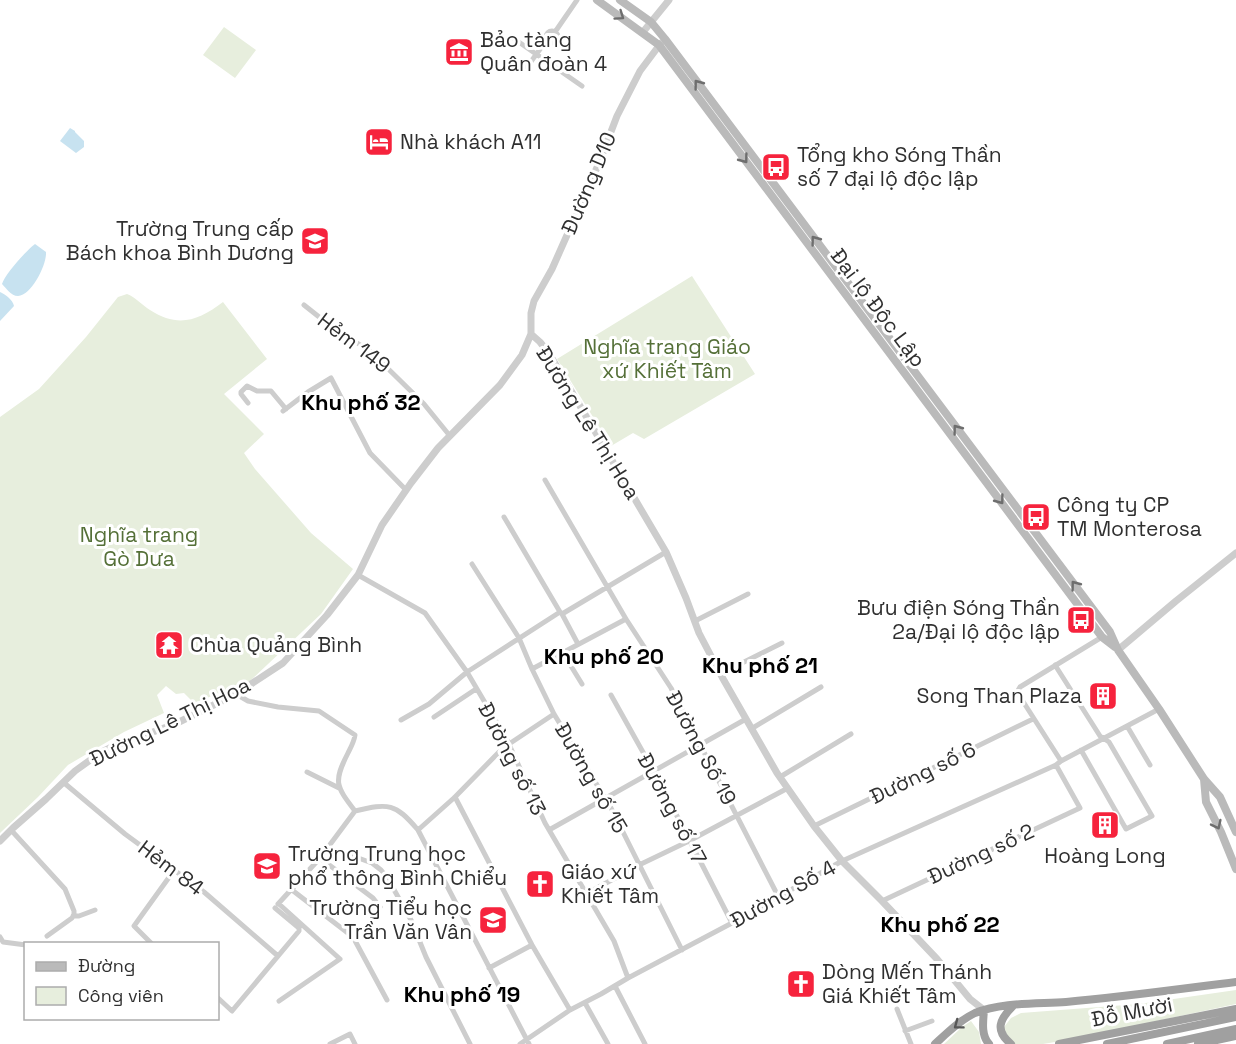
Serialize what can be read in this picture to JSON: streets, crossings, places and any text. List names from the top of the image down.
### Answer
{
  "streets": {
    "highway": ["Đỗ Mười"],
    "main road": ["Đại lộ Độc Lập"],
    "street": [
      "Đường D10",
      "Hẻm 149",
      "Đường Lê Thị Hoa",
      "Đường Số 19",
      "Đường số 13",
      "Đường số 6",
      "Đường số 15",
      "Đường số 17",
      "Đường số 2",
      "Hẻm 84",
      "Đường Số 4"
    ]
  },
  "crossings": [
    ["Đường D10", "Đại lộ Độc Lập"],
    ["Đường D10", "Đường Lê Thị Hoa"],
    ["Đại lộ Độc Lập", "Đường Số 4"],
    ["Hẻm 149", "Đường Lê Thị Hoa"],
    ["Đường Lê Thị Hoa", "Đường số 13"],
    ["Đường Lê Thị Hoa", "Đường số 6"],
    ["Đường Lê Thị Hoa", "Đường số 2"],
    ["Đường Lê Thị Hoa", "Hẻm 84"],
    ["Đường Lê Thị Hoa", "Đường Số 4"],
    ["Đường Số 19", "Đường Số 4"],
    ["Đường số 13", "Đường Số 4"],
    ["Đường số 15", "Đường Số 4"],
    ["Đường số 17", "Đường Số 4"],
    ["Đường số 2", "Đường Số 4"]
  ],
  "districts": [
    "Khu phố 32",
    "Khu phố 20",
    "Khu phố 21",
    "Khu phố 22",
    "Khu phố 19"
  ],
  "parks": ["Nghĩa trang Giáo xứ Khiết Tâm", "Nghĩa trang Gò Dưa"],
  "places": {
    "museum": ["Bảo tàng Quân đoàn 4"],
    "hotel": ["Nhà khách A11"],
    "bus stop": ["Tổng kho Sóng Thần số 7 đại lộ độc lập", "Công ty CP TM Monterosa", "Bưu điện Sóng Thần 2a/Đại lộ độc lập"],
    "school or university": ["Trường Trung cấp Bách khoa Bình Dương", "Trường Trung học phổ thông Bình Chiểu", "Trường Tiểu học Trần Văn Vân"],
    "temple": ["Chùa Quảng Bình"],
    "building": ["Song Than Plaza", "Hoàng Long"],
    "church": ["Giáo xứ Khiết Tâm", "Dòng Mến Thánh Giá Khiết Tâm"]
  },
  "legend": ["Đường", "Công viên"]
}
